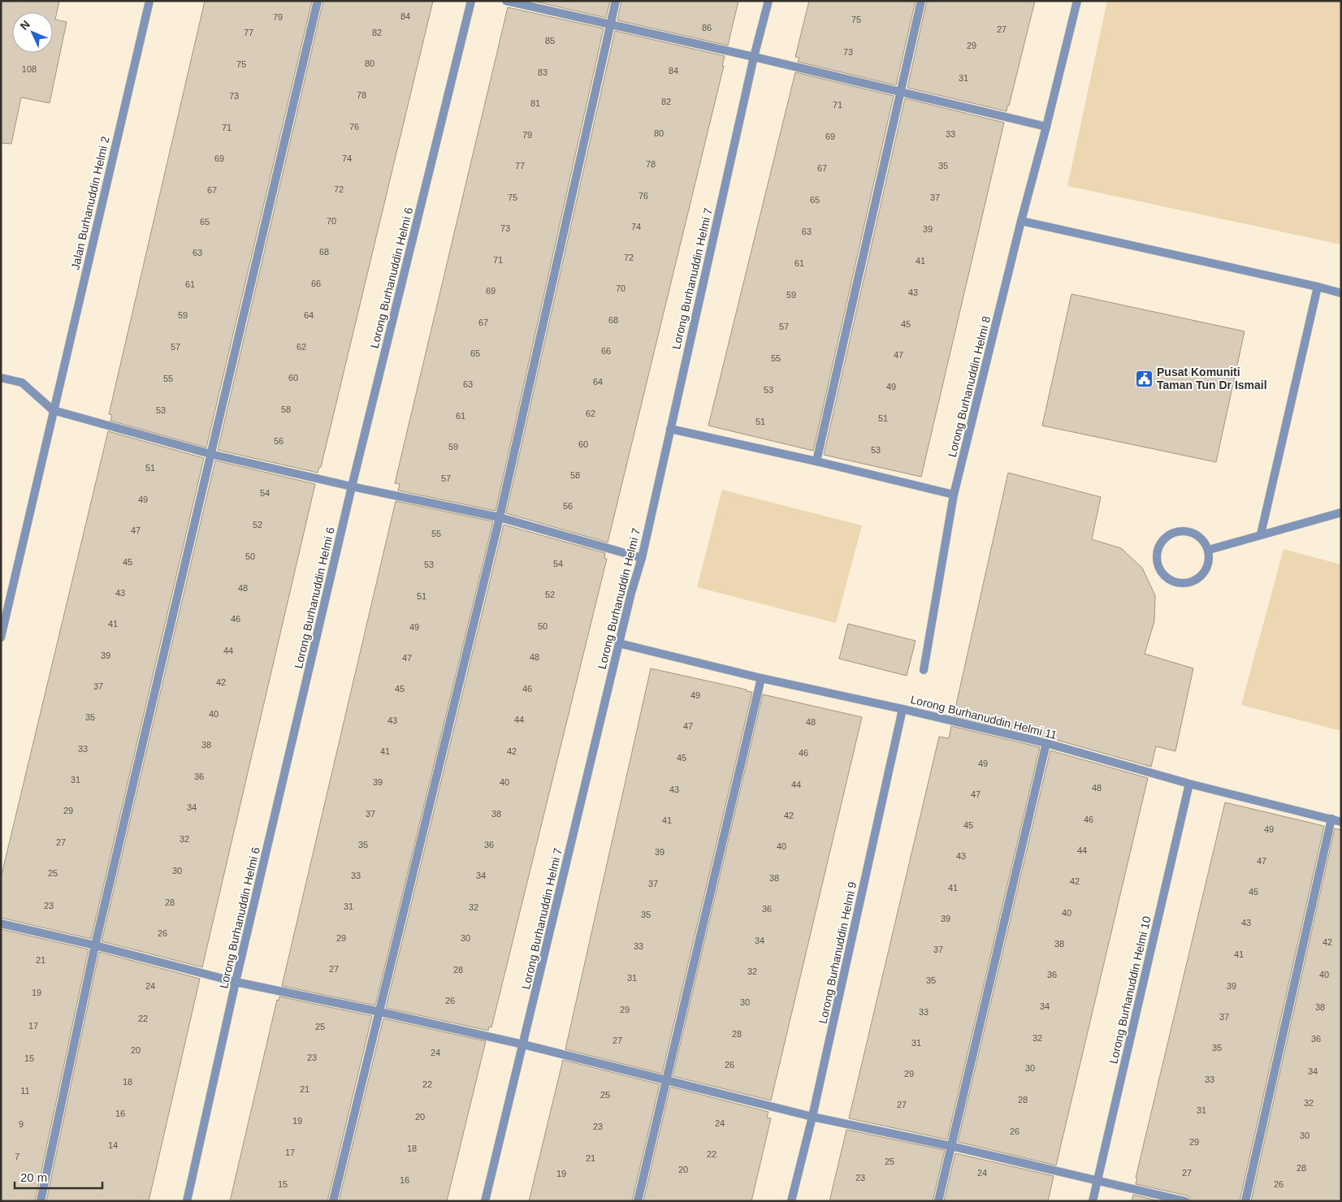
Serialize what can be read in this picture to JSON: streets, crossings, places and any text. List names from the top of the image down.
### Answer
{
  "streets": {
    "street": [
      "Jalan Burhanuddin Helmi 2",
      "Lorong Burhanuddin Helmi 6",
      "Lorong Burhanuddin Helmi 7",
      "Lorong Burhanuddin Helmi 8",
      "Lorong Burhanuddin Helmi 11",
      "Lorong Burhanuddin Helmi 9",
      "Lorong Burhanuddin Helmi 10"
    ]
  },
  "crossings": [
    ["Lorong Burhanuddin Helmi 7", "Lorong Burhanuddin Helmi 11"],
    ["Lorong Burhanuddin Helmi 11", "Lorong Burhanuddin Helmi 9"],
    ["Lorong Burhanuddin Helmi 11", "Lorong Burhanuddin Helmi 10"]
  ],
  "places": {
    "public building": ["Pusat Komuniti Taman Tun Dr Ismail"]
  },
  "house_numbers": [
    "84",
    "79",
    "75",
    "86",
    "27",
    "77",
    "82",
    "85",
    "29",
    "73",
    "80",
    "75",
    "108",
    "84",
    "83",
    "31",
    "78",
    "73",
    "82",
    "81",
    "71",
    "76",
    "71",
    "80",
    "33",
    "79",
    "69",
    "69",
    "74",
    "78",
    "77",
    "35",
    "67",
    "72",
    "67",
    "76",
    "75",
    "37",
    "65",
    "70",
    "65",
    "74",
    "73",
    "39",
    "63",
    "68",
    "63",
    "72",
    "71",
    "41",
    "61",
    "66",
    "61",
    "70",
    "69",
    "43",
    "59",
    "59",
    "64",
    "68",
    "67",
    "45",
    "57",
    "57",
    "62",
    "66",
    "65",
    "47",
    "55",
    "60",
    "55",
    "64",
    "63",
    "49",
    "53",
    "58",
    "53",
    "62",
    "61",
    "51",
    "51",
    "56",
    "60",
    "59",
    "53",
    "51",
    "58",
    "57",
    "54",
    "49",
    "56",
    "52",
    "47",
    "55",
    "50",
    "45",
    "54",
    "53",
    "48",
    "43",
    "52",
    "51",
    "46",
    "41",
    "50",
    "49",
    "44",
    "39",
    "48",
    "47",
    "42",
    "37",
    "45",
    "46",
    "49",
    "40",
    "35",
    "44",
    "43",
    "48",
    "47",
    "38",
    "33",
    "41",
    "42",
    "46",
    "45",
    "49",
    "36",
    "31",
    "39",
    "40",
    "44",
    "48",
    "43",
    "47",
    "34",
    "29",
    "37",
    "38",
    "42",
    "46",
    "41",
    "45",
    "49",
    "32",
    "27",
    "35",
    "36",
    "40",
    "44",
    "39",
    "43",
    "47",
    "30",
    "25",
    "33",
    "34",
    "38",
    "42",
    "37",
    "41",
    "45",
    "28",
    "23",
    "31",
    "32",
    "36",
    "40",
    "35",
    "39",
    "43",
    "26",
    "29",
    "30",
    "34",
    "42",
    "38",
    "33",
    "37",
    "41",
    "21",
    "27",
    "28",
    "32",
    "36",
    "40",
    "31",
    "35",
    "24",
    "39",
    "19",
    "26",
    "30",
    "34",
    "38",
    "29",
    "33",
    "37",
    "22",
    "17",
    "25",
    "28",
    "32",
    "36",
    "27",
    "31",
    "35",
    "20",
    "24",
    "23",
    "15",
    "26",
    "30",
    "34",
    "29",
    "33",
    "18",
    "22",
    "21",
    "11",
    "25",
    "28",
    "32",
    "27",
    "31",
    "16",
    "20",
    "19",
    "24",
    "9",
    "23",
    "26",
    "30",
    "29",
    "14",
    "18",
    "17",
    "22",
    "7",
    "21",
    "25",
    "28",
    "20",
    "24",
    "27",
    "19",
    "23",
    "16",
    "15",
    "26"
  ],
  "scale_bar": "20 m",
  "north": "top left"
}
